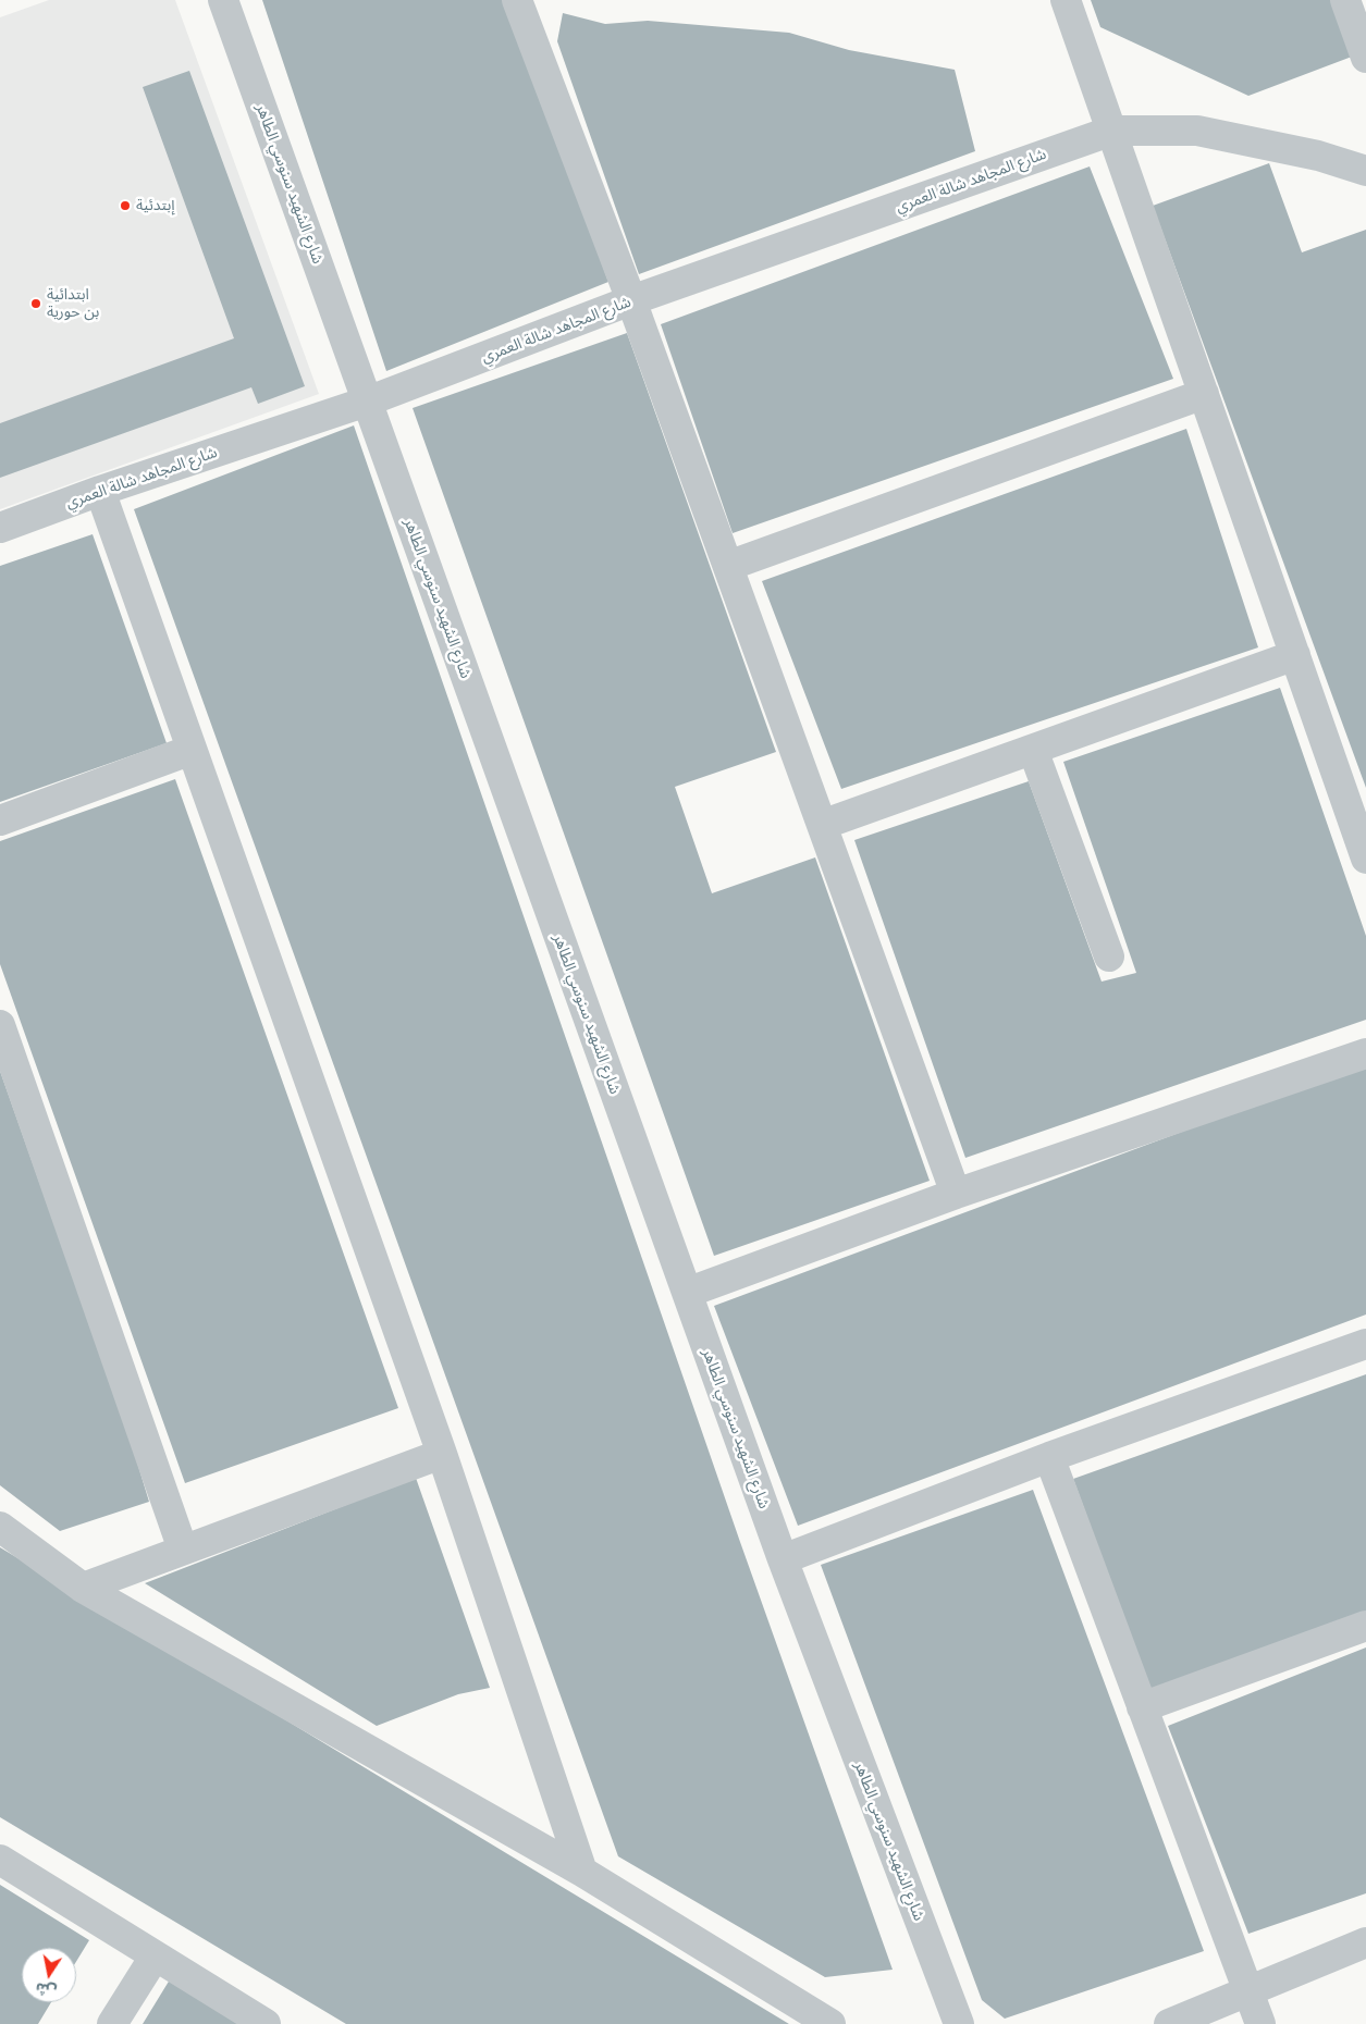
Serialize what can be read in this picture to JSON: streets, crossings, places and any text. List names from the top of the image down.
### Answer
{
  "streets": {
    "street": ["شارع المجاهد شالة العمري", "شارع الشهيد سنوسي الطاهر"]
  },
  "crossings": [
    ["شارع المجاهد شالة العمري", "شارع الشهيد سنوسي الطاهر"]
  ],
  "places": ["إبتدئية", "ابتدائية بن حورية"],
  "north": "bottom"
}
